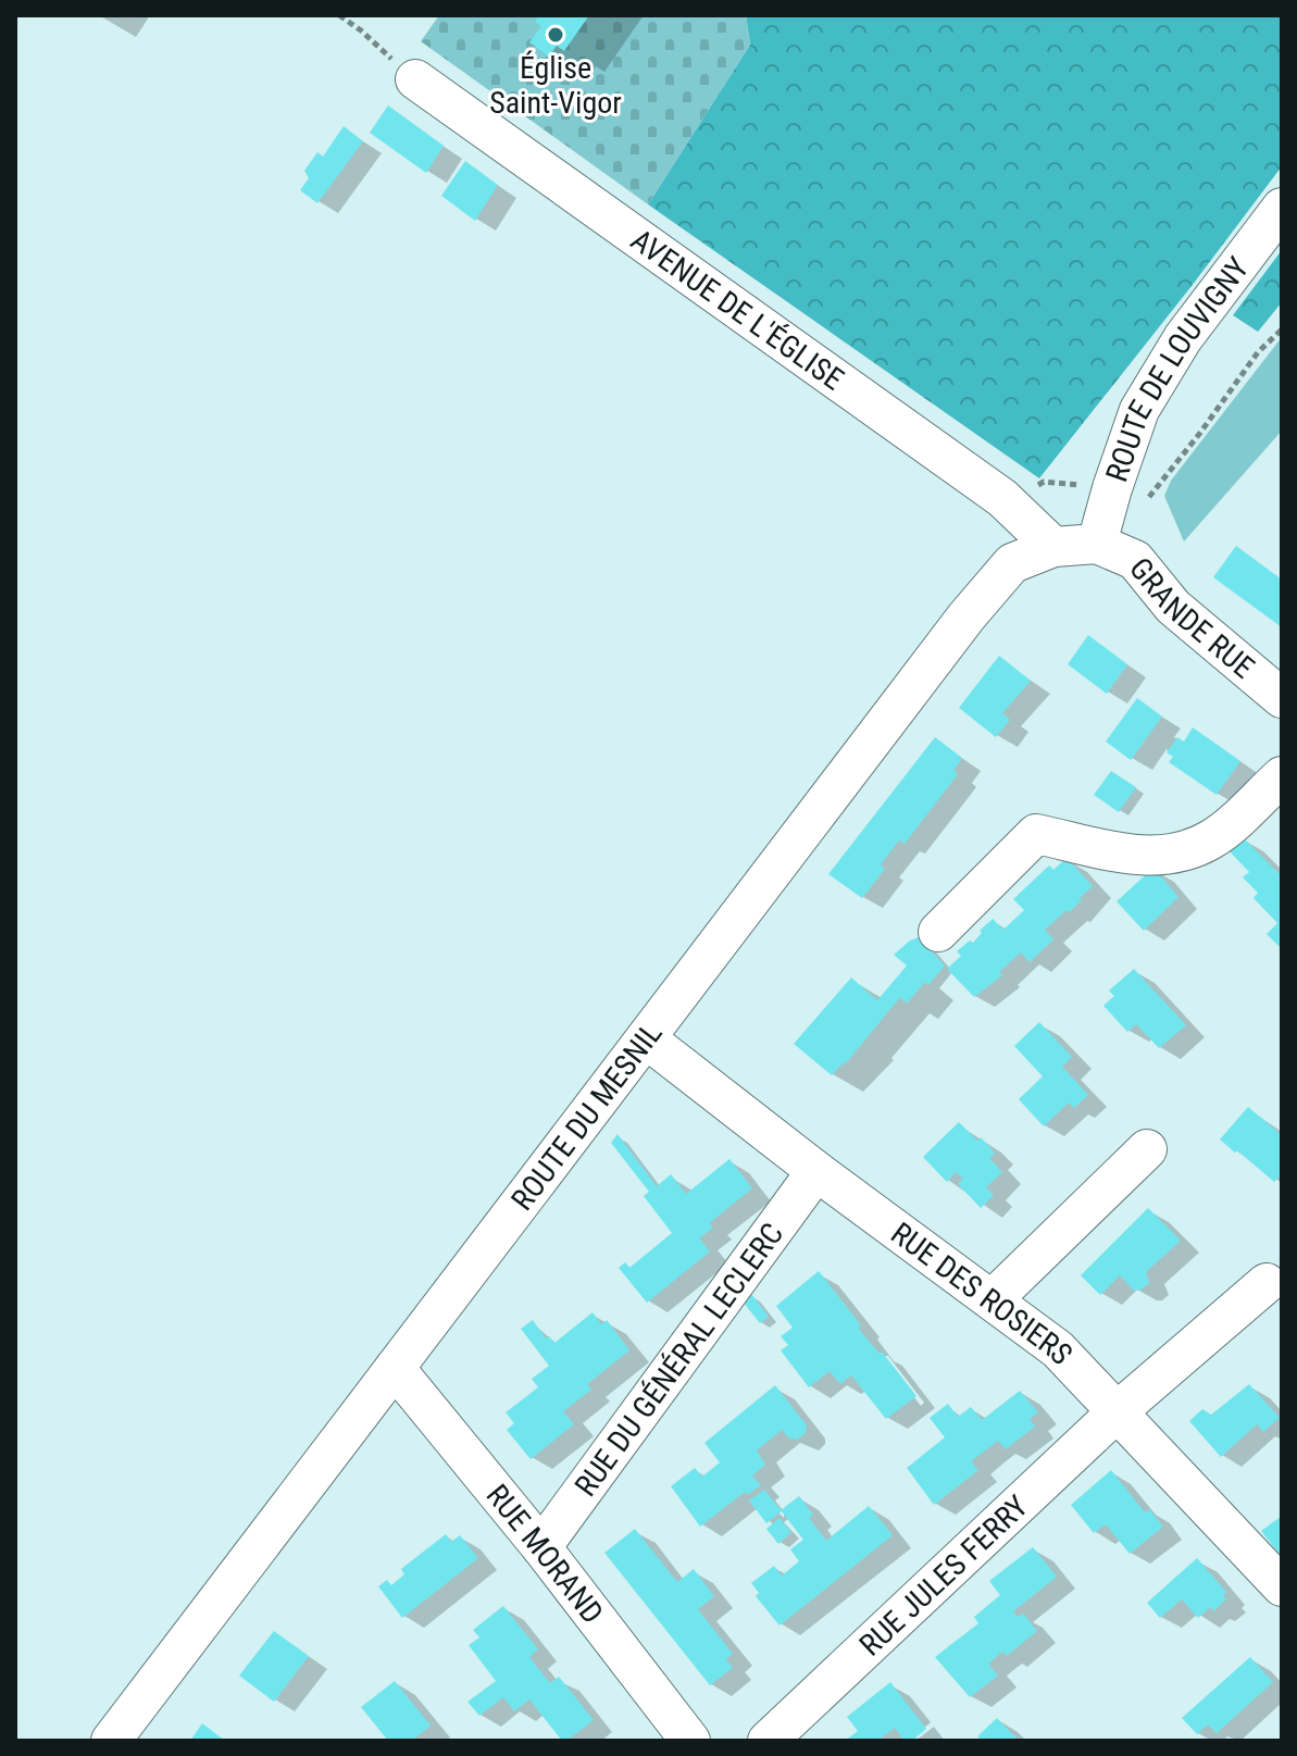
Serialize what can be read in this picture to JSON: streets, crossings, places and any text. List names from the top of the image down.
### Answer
{
  "streets": {
    "street": [
      "AVENUE DE L'ÉGLISE",
      "ROUTE DE LOUVIGNY",
      "GRANDE RUE",
      "ROUTE DU MESNIL",
      "RUE DES ROSIERS",
      "RUE DU GÉNÉRAL LECLERC",
      "RUE MORAND",
      "RUE JULES FERRY"
    ]
  },
  "crossings": [
    ["AVENUE DE L'ÉGLISE", "ROUTE DU MESNIL"],
    ["ROUTE DE LOUVIGNY", "GRANDE RUE"],
    ["ROUTE DE LOUVIGNY", "ROUTE DU MESNIL"],
    ["GRANDE RUE", "ROUTE DU MESNIL"],
    ["ROUTE DU MESNIL", "RUE DES ROSIERS"],
    ["ROUTE DU MESNIL", "RUE MORAND"],
    ["RUE DES ROSIERS", "RUE DU GÉNÉRAL LECLERC"],
    ["RUE DES ROSIERS", "RUE JULES FERRY"],
    ["RUE DU GÉNÉRAL LECLERC", "RUE MORAND"]
  ],
  "places": ["Église Saint-Vigor"]
}
